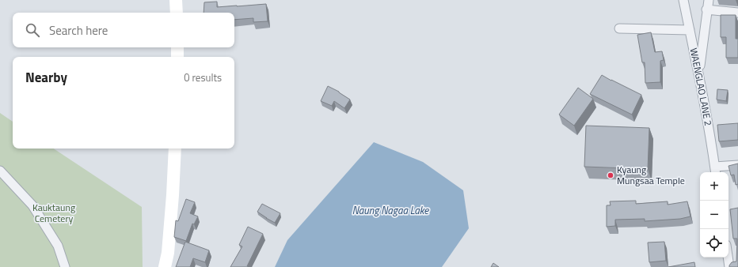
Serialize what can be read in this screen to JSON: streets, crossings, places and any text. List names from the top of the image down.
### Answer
{
  "streets": {
    "street": ["WAENGLAO LANE 2"]
  },
  "water": ["Naung Nagaa Lake"],
  "parks": ["Kauktaung Cemetery"],
  "places": ["Kyaung Mungsaa Temple"],
  "page": {
    "search": "Search here",
    "heading": ["Nearby", "0 results"],
    "map_buttons": ["+", "−"]
  }
}
